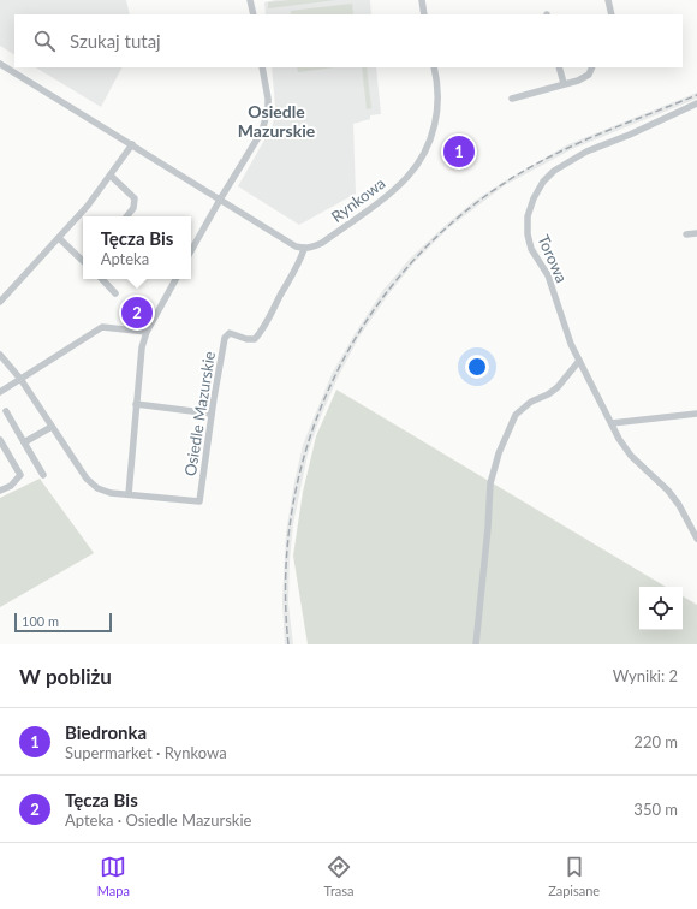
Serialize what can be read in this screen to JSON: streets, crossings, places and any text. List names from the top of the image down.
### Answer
{
  "streets": {
    "street": ["Rynkowa", "Torowa", "Osiedle Mazurskie"]
  },
  "crossings": [
    ["Rynkowa", "Osiedle Mazurskie"]
  ],
  "districts": ["Osiedle Mazurskie"],
  "scale_bar": "100 m",
  "page": {
    "search": "Szukaj tutaj",
    "pins": ["1", "2"],
    "popup": ["Tęcza Bis", "Apteka"],
    "scale": "100 m",
    "heading": ["W pobliżu", "Wyniki: 2"],
    "list": [
      {
        "mark": "1",
        "name": "Biedronka",
        "note": "Supermarket · Rynkowa",
        "value": "220 m"
      },
      {
        "mark": "2",
        "name": "Tęcza Bis",
        "note": "Apteka · Osiedle Mazurskie",
        "value": "350 m"
      }
    ],
    "nav": ["Mapa", "Trasa", "Zapisane"]
  }
}
